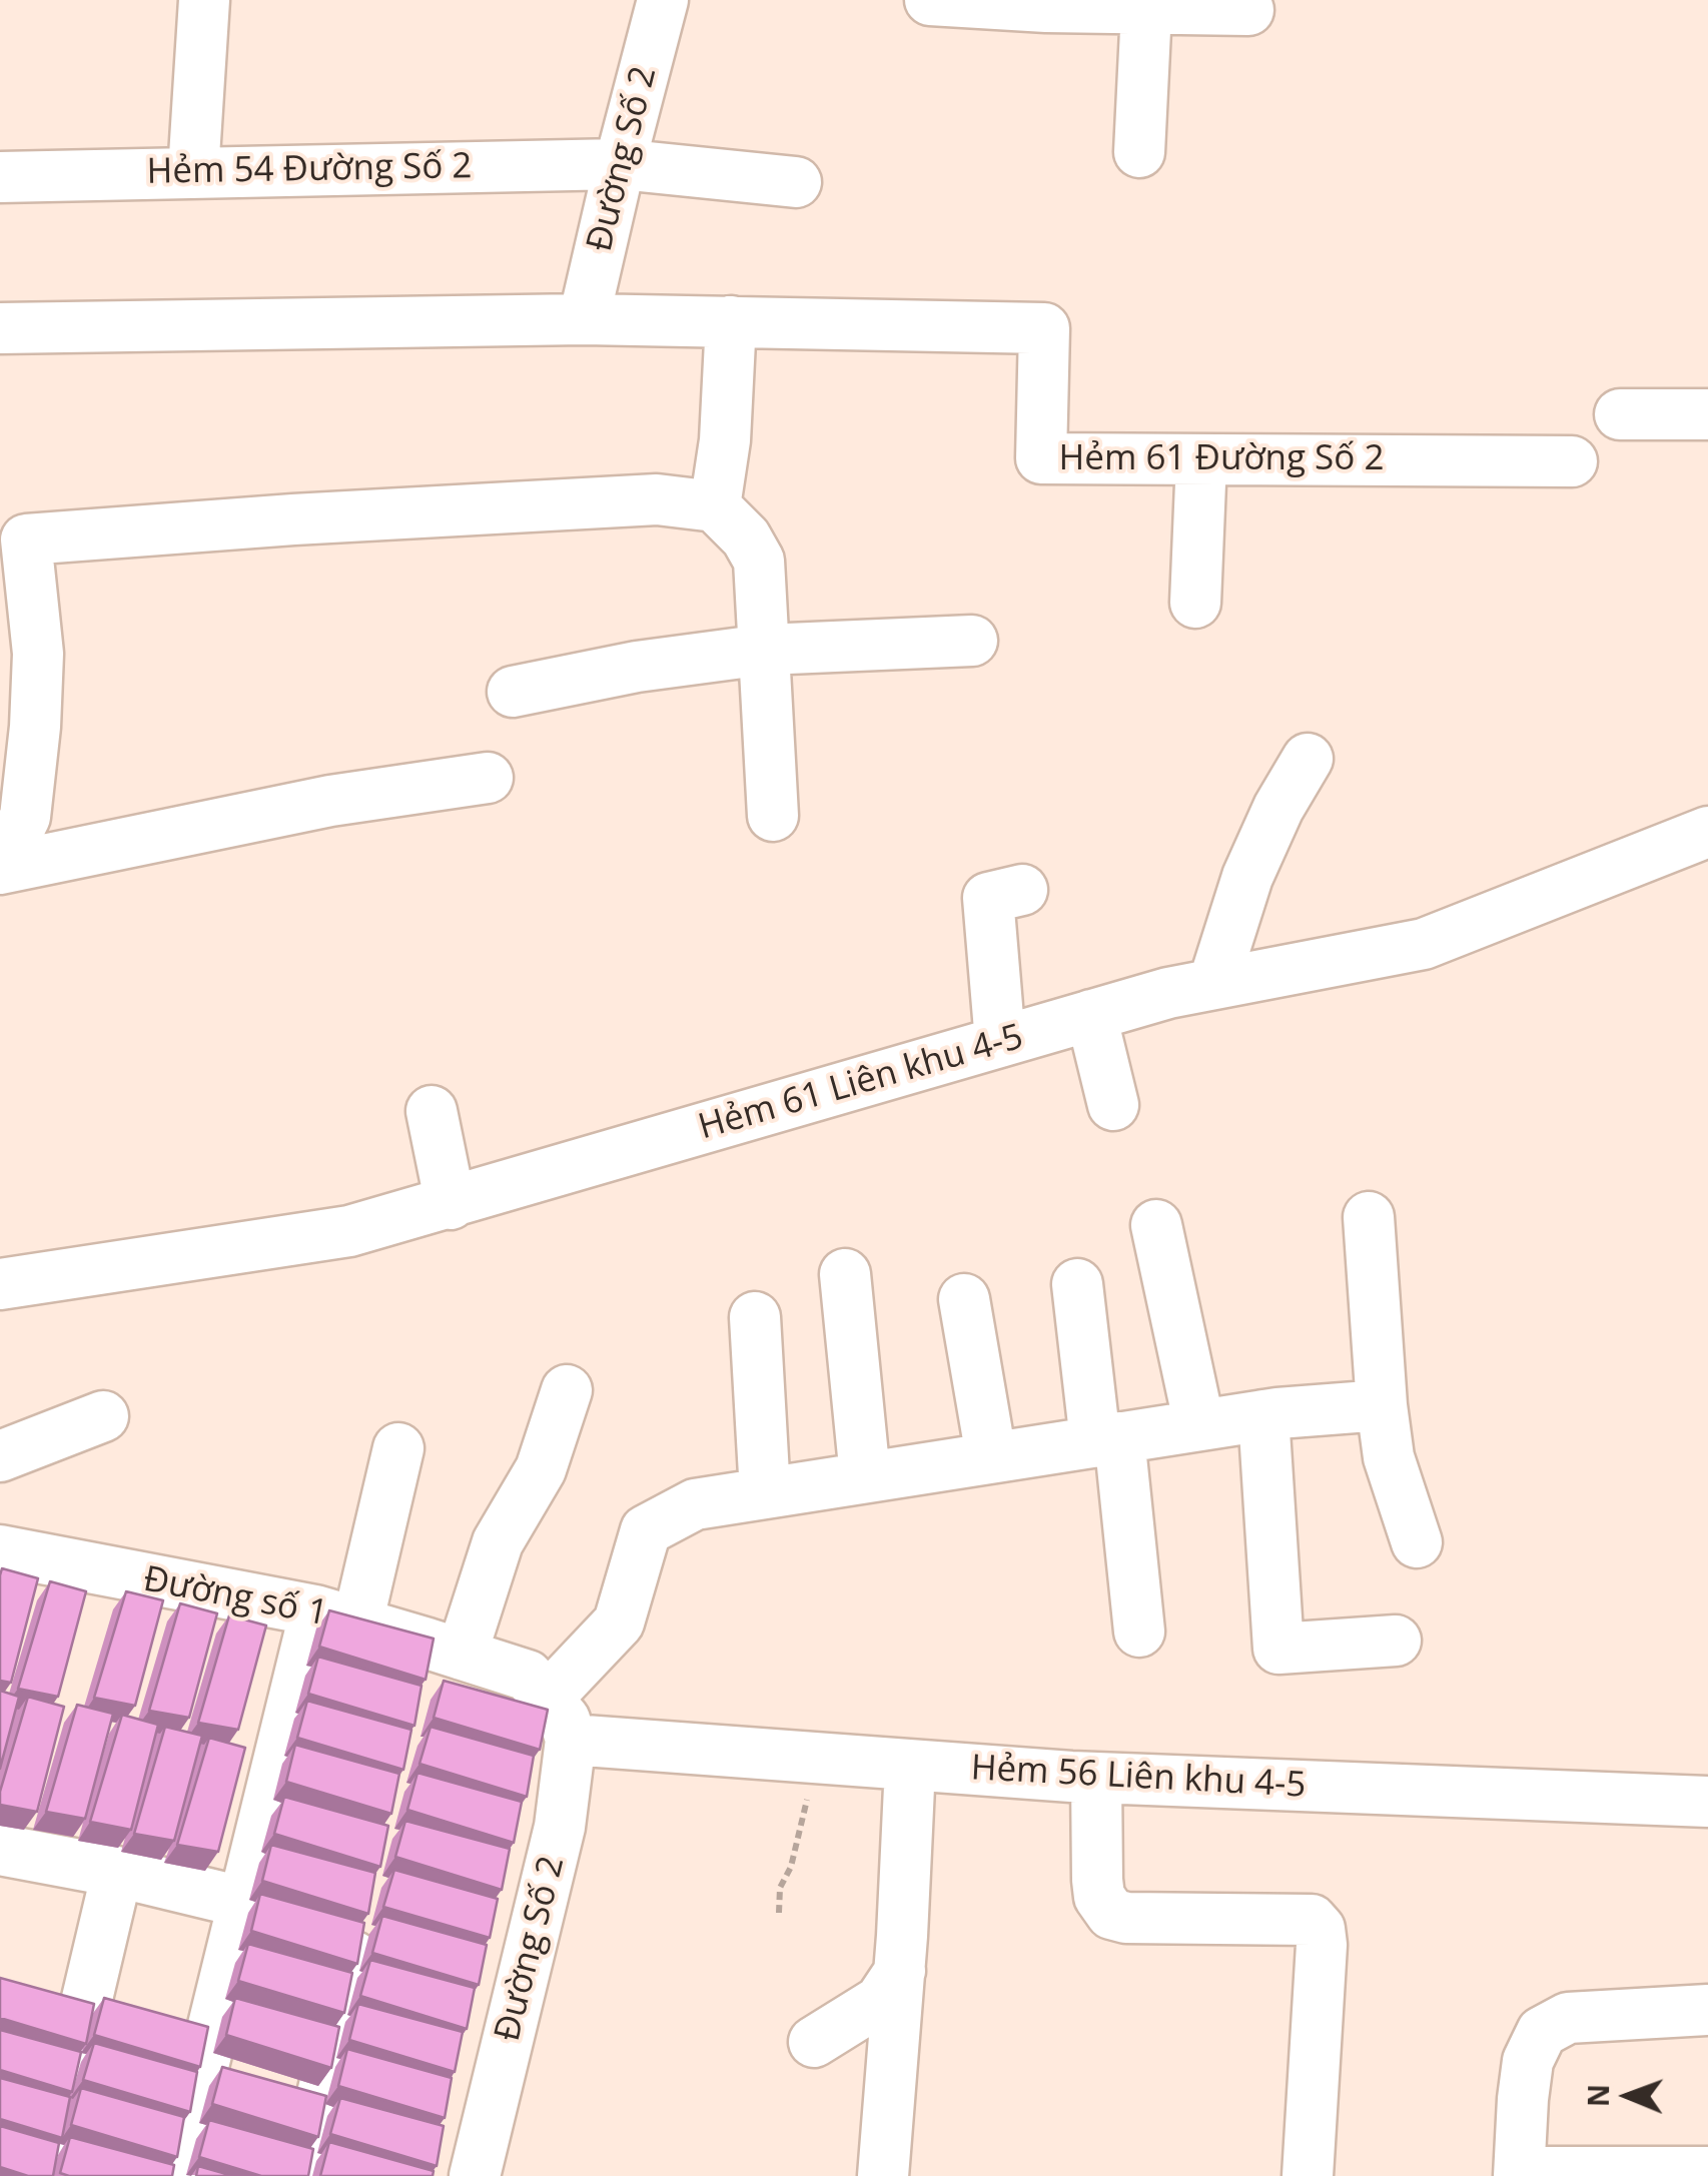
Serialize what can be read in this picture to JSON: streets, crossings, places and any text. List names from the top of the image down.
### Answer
{
  "streets": {
    "street": [
      "Đường Số 2",
      "Hẻm 54 Đường Số 2",
      "Hẻm 61 Đường Số 2",
      "Hẻm 61 Liên khu 4-5",
      "Đường số 1",
      "Hẻm 56 Liên khu 4-5"
    ]
  },
  "crossings": [
    ["Đường Số 2", "Hẻm 54 Đường Số 2"],
    ["Đường Số 2", "Hẻm 61 Đường Số 2"],
    ["Đường Số 2", "Đường số 1"],
    ["Đường Số 2", "Hẻm 56 Liên khu 4-5"],
    ["Đường số 1", "Hẻm 56 Liên khu 4-5"]
  ],
  "north": "left"
}
